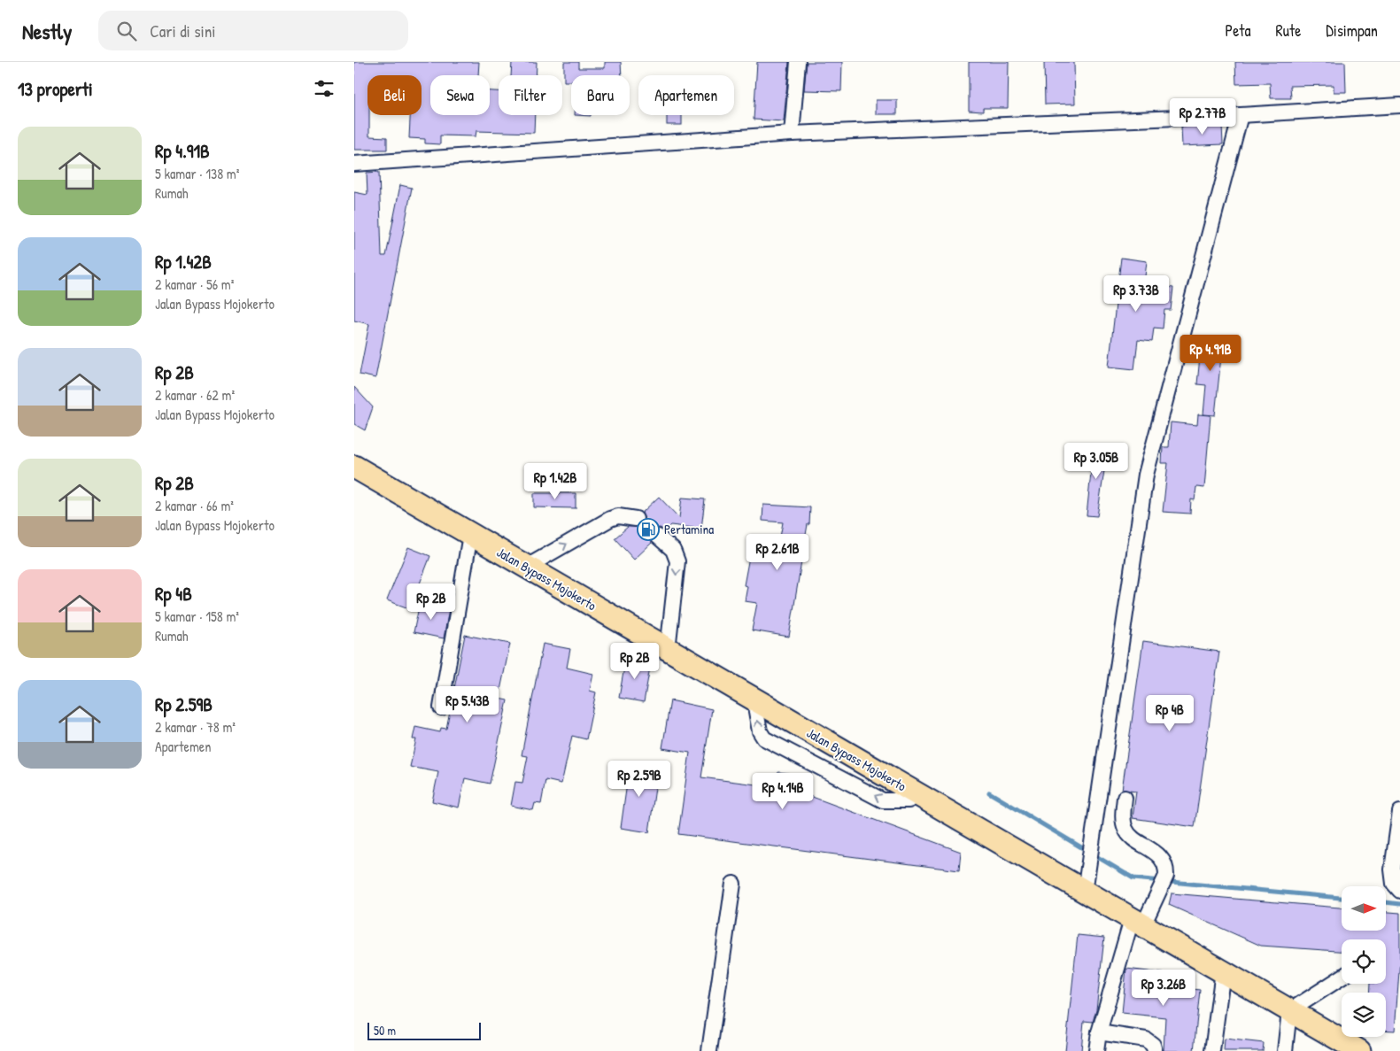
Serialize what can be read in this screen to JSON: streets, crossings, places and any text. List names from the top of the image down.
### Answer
{
  "streets": {
    "highway": ["Jalan Bypass Mojokerto"]
  },
  "places": {
    "fuel station": ["Pertamina"]
  },
  "scale_bar": "50 m",
  "north": "right",
  "page": {
    "header": "Nestly",
    "search": "Cari di sini",
    "nav": ["Peta", "Rute", "Disimpan"],
    "heading": "13 properti",
    "chip": [
      "Beli",
      "Sewa",
      "Filter",
      "Baru",
      "Apartemen"
    ],
    "price": [
      "Rp 2.77B",
      "Rp 3.73B",
      "Rp 4.91B",
      "Rp 3.05B",
      "Rp 1.42B",
      "Rp 2.61B",
      "Rp 2B",
      "Rp 2B",
      "Rp 5.43B",
      "Rp 4B",
      "Rp 2.59B",
      "Rp 4.14B",
      "Rp 3.26B"
    ],
    "list": [
      {
        "name": "Rp 4.91B",
        "note": "5 kamar · 138 m² · Rumah"
      },
      {
        "name": "Rp 1.42B",
        "note": "2 kamar · 56 m² · Jalan Bypass Mojokerto"
      },
      {
        "name": "Rp 2B",
        "note": "2 kamar · 62 m² · Jalan Bypass Mojokerto"
      },
      {
        "name": "Rp 2B",
        "note": "2 kamar · 66 m² · Jalan Bypass Mojokerto"
      },
      {
        "name": "Rp 4B",
        "note": "5 kamar · 158 m² · Rumah"
      },
      {
        "name": "Rp 2.59B",
        "note": "2 kamar · 78 m² · Apartemen"
      }
    ],
    "scale": "50 m"
  }
}
